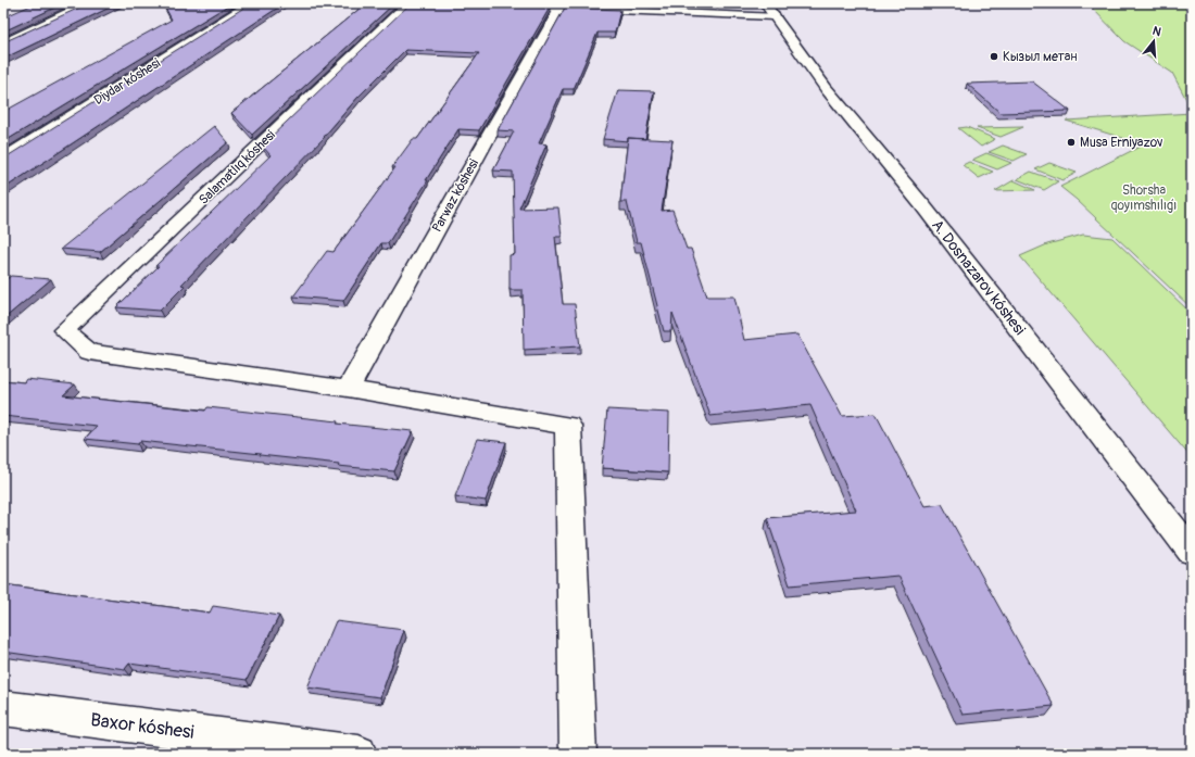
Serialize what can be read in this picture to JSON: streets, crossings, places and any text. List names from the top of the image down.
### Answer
{
  "streets": {
    "street": [
      "Diydar kóshesi",
      "Salamatlıq kóshesi",
      "Parwaz kóshesi",
      "A. Dosnazarov kóshesi",
      "Baxor kóshesi"
    ]
  },
  "crossings": [
    ["Salamatlıq kóshesi", "Parwaz kóshesi"]
  ],
  "parks": ["Shorsha qoyımshılıǵı"],
  "places": ["Кызыл метан", "Musa Erniyazov"],
  "north": "top"
}
